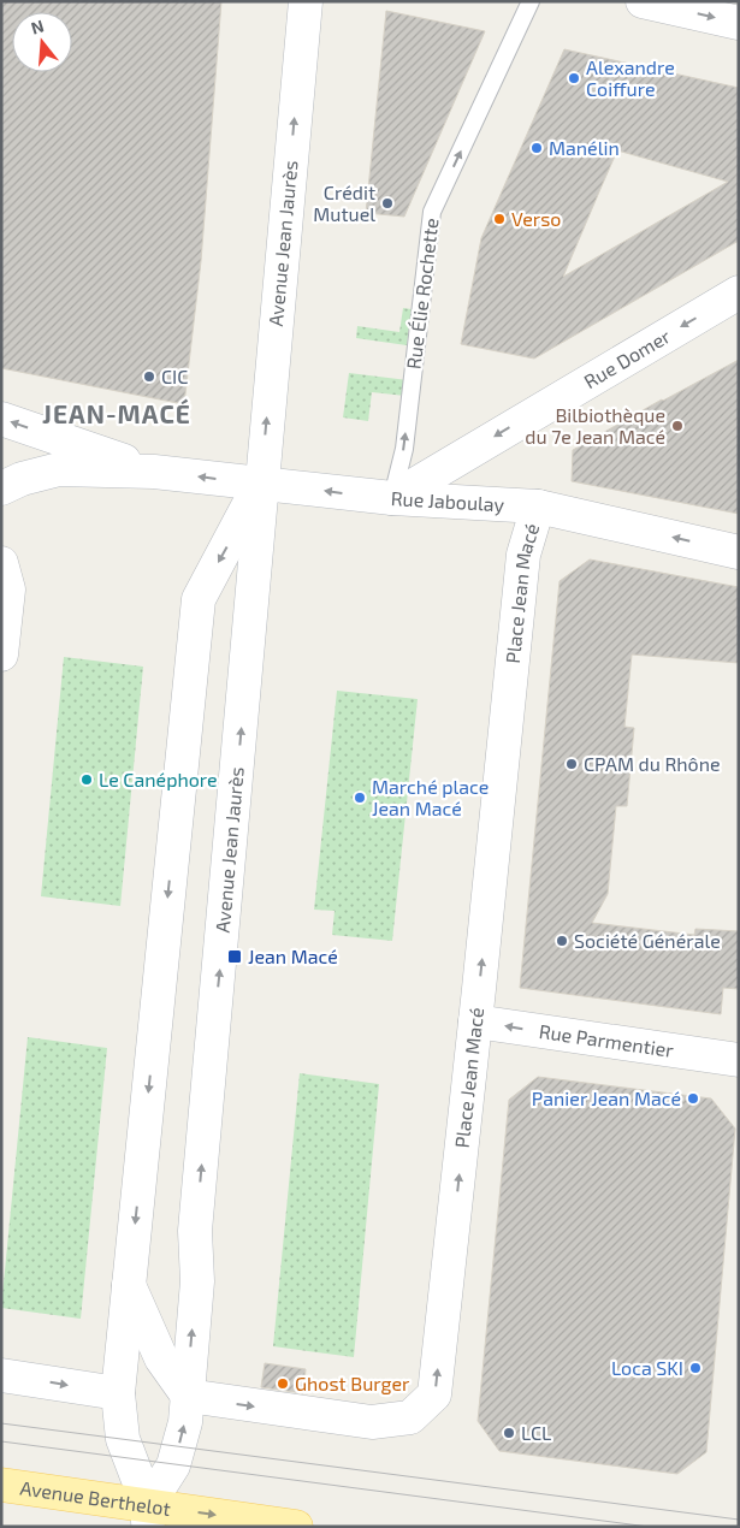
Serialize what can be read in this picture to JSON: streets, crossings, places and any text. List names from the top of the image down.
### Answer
{
  "streets": {
    "main road": ["Avenue Berthelot"],
    "street": [
      "Avenue Jean Jaurès",
      "Rue Domer",
      "Rue Jaboulay",
      "Place Jean Macé",
      "Rue Parmentier"
    ],
    "lane": ["Rue Élie Rochette"]
  },
  "crossings": [
    ["Avenue Jean Jaurès", "Rue Jaboulay"],
    ["Avenue Jean Jaurès", "Place Jean Macé"],
    ["Avenue Jean Jaurès", "Avenue Berthelot"],
    ["Rue Élie Rochette", "Rue Domer"],
    ["Rue Élie Rochette", "Rue Jaboulay"],
    ["Rue Domer", "Rue Jaboulay"],
    ["Rue Jaboulay", "Place Jean Macé"],
    ["Place Jean Macé", "Rue Parmentier"]
  ],
  "one_way": [
    "Rue Élie Rochette",
    "Rue Domer",
    "Rue Jaboulay",
    "Place Jean Macé",
    "Rue Parmentier",
    "Avenue Berthelot"
  ],
  "districts": ["JEAN-MACÉ"],
  "places": {
    "other": [
      "Alexandre Coiffure",
      "Manélin",
      "Crédit Mutuel",
      "Verso",
      "CIC",
      "Bilbiothèque du 7e Jean Macé",
      "CPAM du Rhône",
      "Le Canéphore",
      "Marché place Jean Macé",
      "Société Générale",
      "Panier Jean Macé",
      "Loca SKI",
      "Ghost Burger",
      "LCL"
    ],
    "transit": ["Jean Macé"]
  },
  "north": "top"
}
